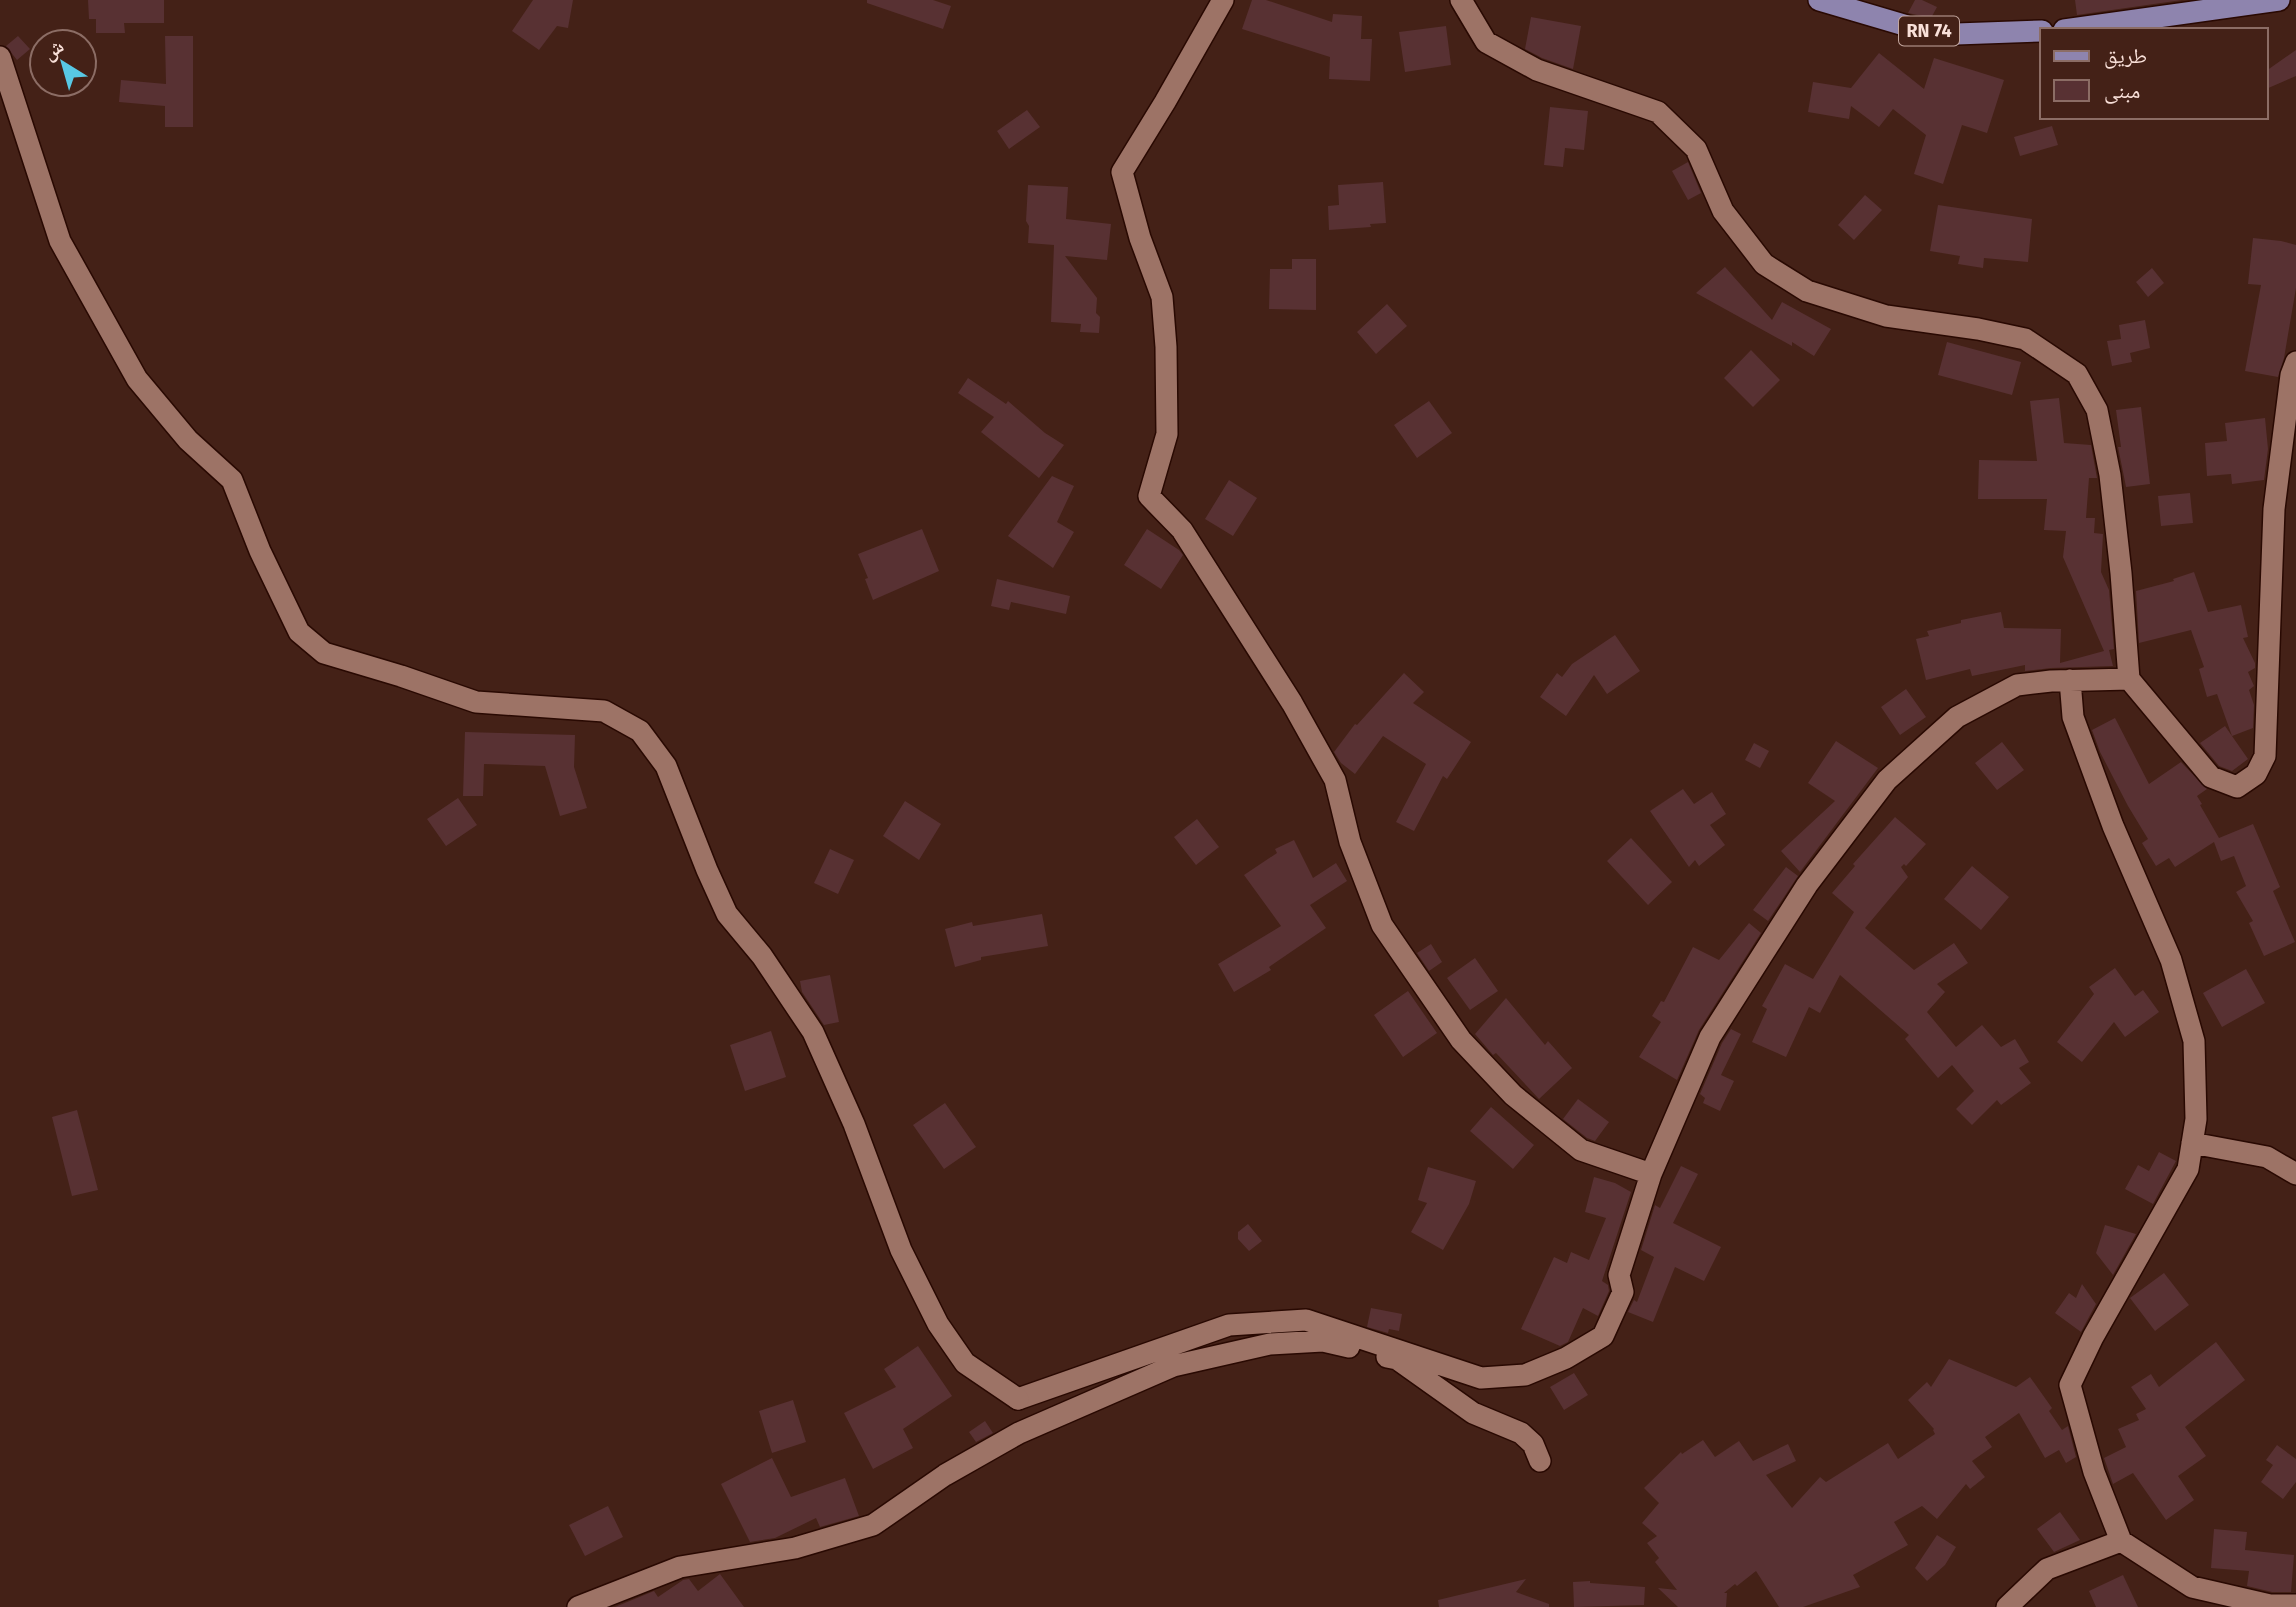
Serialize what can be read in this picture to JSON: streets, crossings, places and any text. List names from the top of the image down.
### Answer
{
  "streets": {
    "main road": ["RN 74"]
  },
  "legend": ["طريق", "مبنى"],
  "north": "top left"
}
